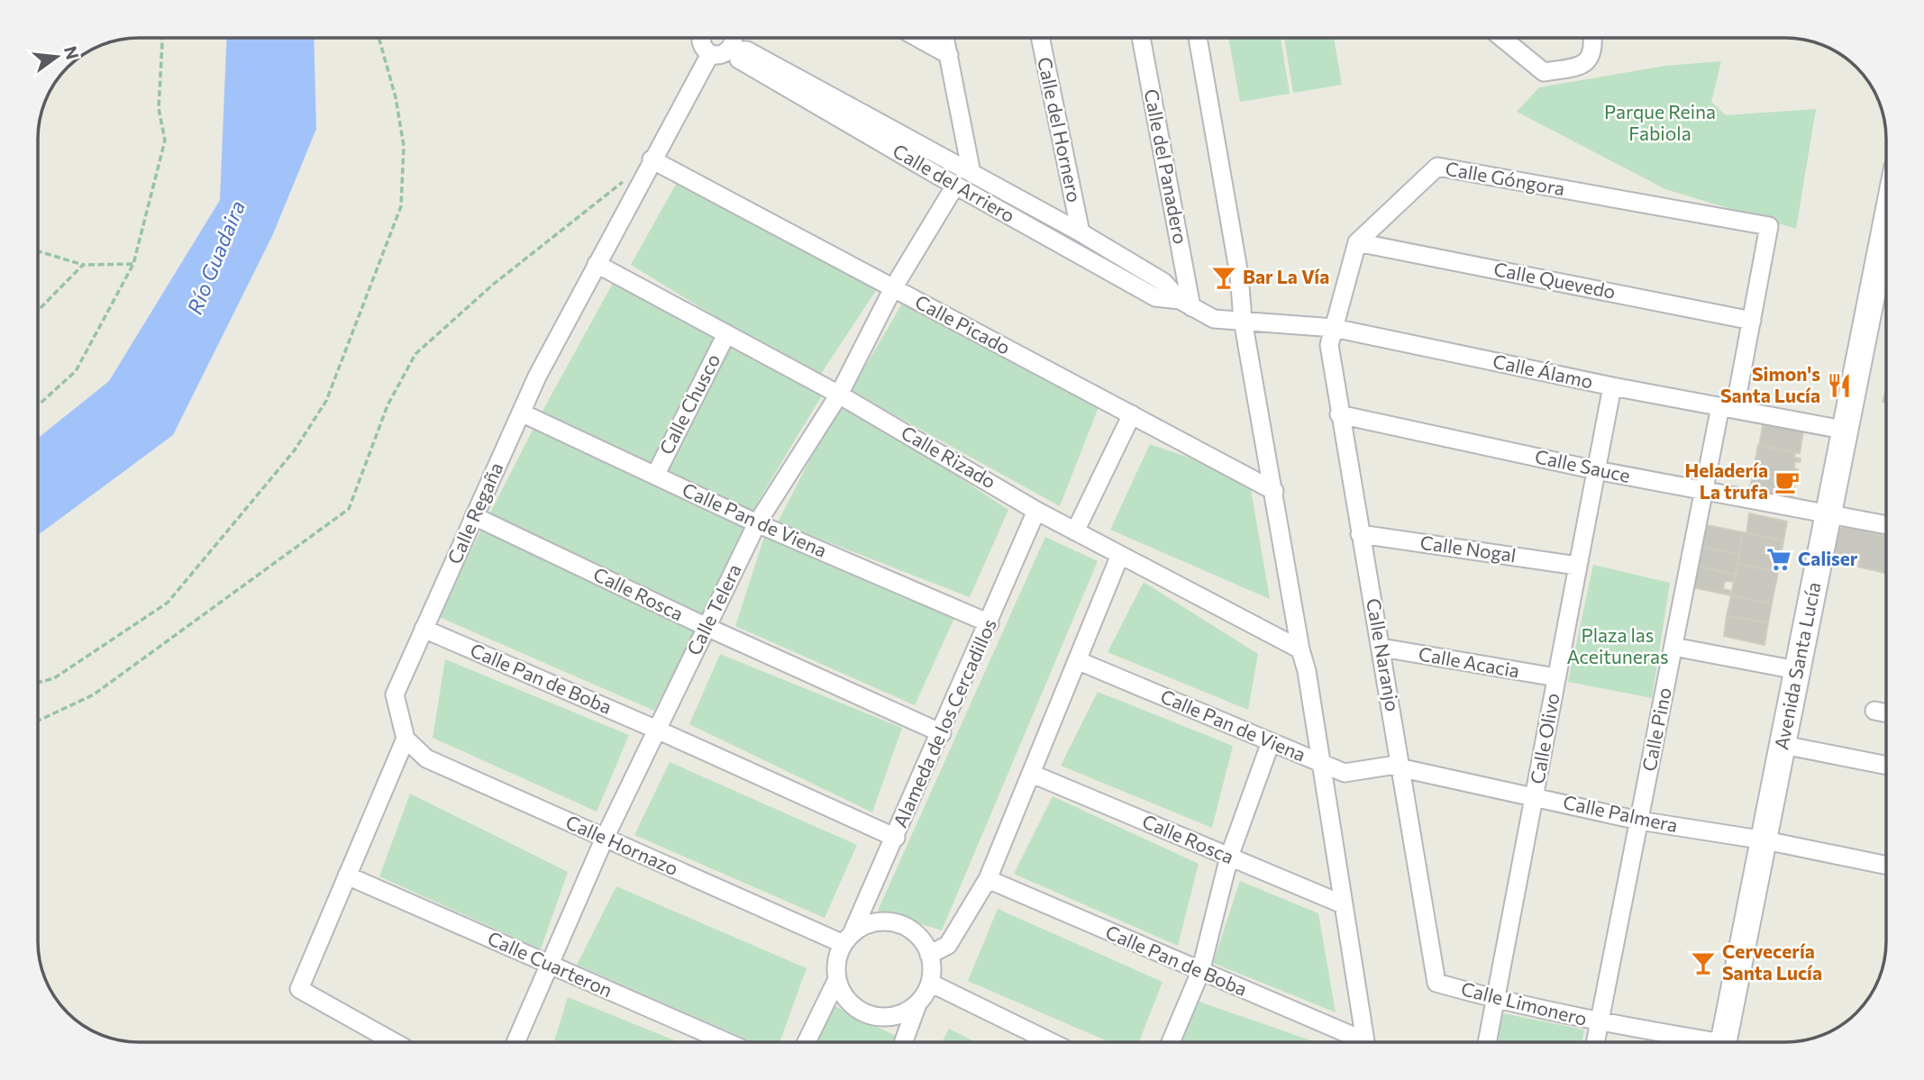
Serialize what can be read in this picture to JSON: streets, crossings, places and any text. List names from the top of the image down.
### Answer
{
  "streets": {
    "street": [
      "Calle del Hornero",
      "Calle del Panadero",
      "Calle Góngora",
      "Calle del Arriero",
      "Calle Quevedo",
      "Calle Picado",
      "Calle Álamo",
      "Calle Chusco",
      "Calle Rizado",
      "Calle Sauce",
      "Calle Regaña",
      "Calle Pan de Viena",
      "Calle Nogal",
      "Calle Rosca",
      "Calle Telera",
      "Calle Naranjo",
      "Calle Acacia",
      "Avenida Santa Lucía",
      "Calle Pan de Boba",
      "Alameda de los Cercadillos",
      "Calle Pino",
      "Calle Olivo",
      "Calle Palmera",
      "Calle Hornazo",
      "Calle Cuarteron",
      "Calle Limonero"
    ]
  },
  "crossings": [
    ["Calle del Hornero", "Calle del Arriero"],
    ["Calle del Panadero", "Calle del Arriero"],
    ["Calle Góngora", "Calle Quevedo"],
    ["Calle Góngora", "Calle Pino"],
    ["Calle del Arriero", "Calle Álamo"],
    ["Calle del Arriero", "Calle Telera"],
    ["Calle Quevedo", "Calle Pino"],
    ["Calle Picado", "Calle Regaña"],
    ["Calle Picado", "Calle Telera"],
    ["Calle Álamo", "Calle Naranjo"],
    ["Calle Álamo", "Avenida Santa Lucía"],
    ["Calle Álamo", "Calle Pino"],
    ["Calle Álamo", "Calle Olivo"],
    ["Calle Chusco", "Calle Rizado"],
    ["Calle Chusco", "Calle Pan de Viena"],
    ["Calle Rizado", "Calle Regaña"],
    ["Calle Rizado", "Calle Telera"],
    ["Calle Rizado", "Alameda de los Cercadillos"],
    ["Calle Sauce", "Calle Naranjo"],
    ["Calle Sauce", "Avenida Santa Lucía"],
    ["Calle Sauce", "Calle Pino"],
    ["Calle Sauce", "Calle Olivo"],
    ["Calle Regaña", "Calle Pan de Viena"],
    ["Calle Regaña", "Calle Rosca"],
    ["Calle Regaña", "Calle Pan de Boba"],
    ["Calle Regaña", "Calle Hornazo"],
    ["Calle Pan de Viena", "Calle Telera"],
    ["Calle Pan de Viena", "Calle Naranjo"],
    ["Calle Pan de Viena", "Alameda de los Cercadillos"],
    ["Calle Pan de Viena", "Calle Palmera"],
    ["Calle Nogal", "Calle Naranjo"],
    ["Calle Nogal", "Calle Olivo"],
    ["Calle Rosca", "Calle Telera"],
    ["Calle Rosca", "Alameda de los Cercadillos"],
    ["Calle Telera", "Calle Pan de Boba"],
    ["Calle Telera", "Calle Hornazo"],
    ["Calle Telera", "Calle Cuarteron"],
    ["Calle Naranjo", "Calle Acacia"],
    ["Calle Naranjo", "Calle Palmera"],
    ["Calle Naranjo", "Calle Limonero"],
    ["Calle Acacia", "Calle Olivo"],
    ["Avenida Santa Lucía", "Calle Palmera"],
    ["Calle Pan de Boba", "Alameda de los Cercadillos"],
    ["Alameda de los Cercadillos", "Calle Hornazo"],
    ["Calle Pino", "Calle Palmera"],
    ["Calle Pino", "Calle Limonero"],
    ["Calle Olivo", "Calle Palmera"],
    ["Calle Olivo", "Calle Limonero"]
  ],
  "water": ["Río Guadaira"],
  "parks": ["Parque Reina Fabiola", "Plaza las Aceituneras"],
  "places": {
    "bar": ["Bar La Vía", "Cervecería Santa Lucía"],
    "restaurant": ["Simon's Santa Lucía"],
    "cafe": ["Heladería La trufa"],
    "supermarket": ["Caliser"]
  },
  "north": "right"
}
